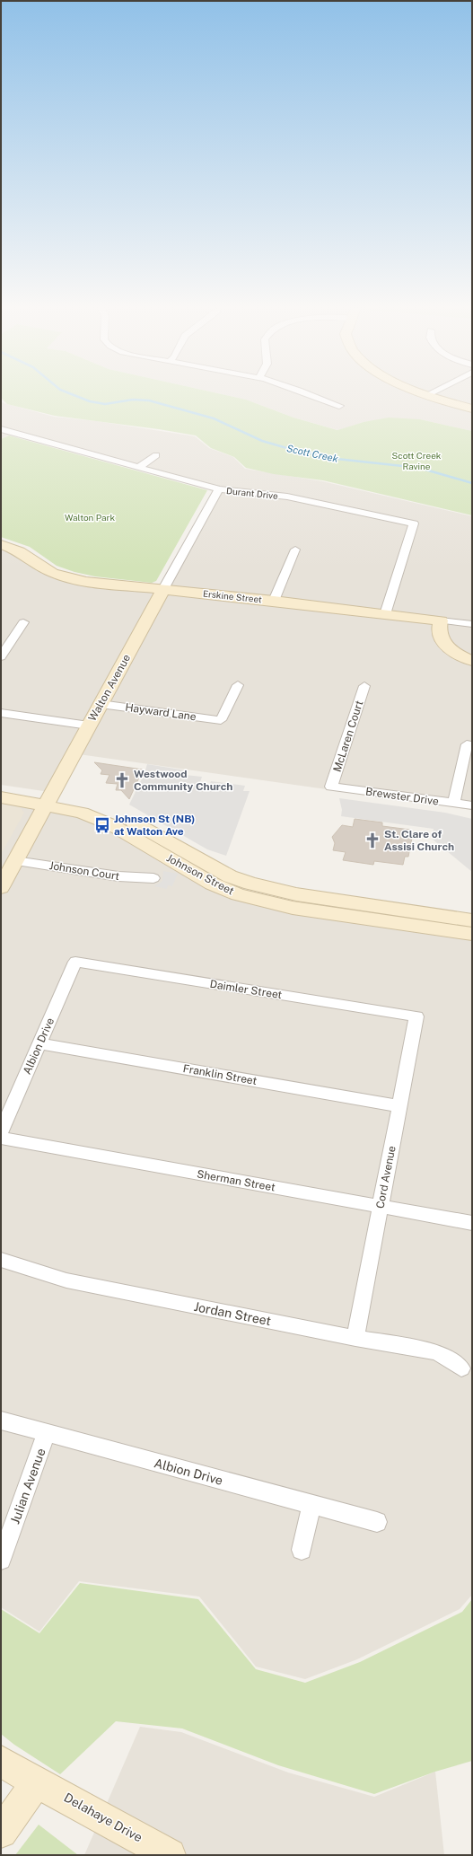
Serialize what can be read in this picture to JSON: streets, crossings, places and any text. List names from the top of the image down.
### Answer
{
  "streets": {
    "street": [
      "Durant Drive",
      "Erskine Street",
      "Walton Avenue",
      "Hayward Lane",
      "McLaren Court",
      "Brewster Drive",
      "Johnson Court",
      "Johnson Street",
      "Daimler Street",
      "Albion Drive",
      "Franklin Street",
      "Cord Avenue",
      "Sherman Street",
      "Jordan Street",
      "Julian Avenue",
      "Delahaye Drive"
    ]
  },
  "crossings": [
    ["Durant Drive", "Erskine Street"],
    ["Durant Drive", "Walton Avenue"],
    ["Erskine Street", "Walton Avenue"],
    ["Walton Avenue", "Hayward Lane"],
    ["Walton Avenue", "Johnson Court"],
    ["Walton Avenue", "Johnson Street"],
    ["McLaren Court", "Brewster Drive"],
    ["Daimler Street", "Albion Drive"],
    ["Daimler Street", "Cord Avenue"],
    ["Albion Drive", "Franklin Street"],
    ["Albion Drive", "Julian Avenue"],
    ["Franklin Street", "Cord Avenue"],
    ["Cord Avenue", "Sherman Street"],
    ["Cord Avenue", "Jordan Street"]
  ],
  "water": ["Scott Creek"],
  "parks": ["Scott Creek Ravine", "Walton Park"],
  "places": {
    "church": ["Westwood Community Church", "St. Clare of Assisi Church"],
    "bus stop": ["Johnson St (NB) at Walton Ave"]
  }
}
